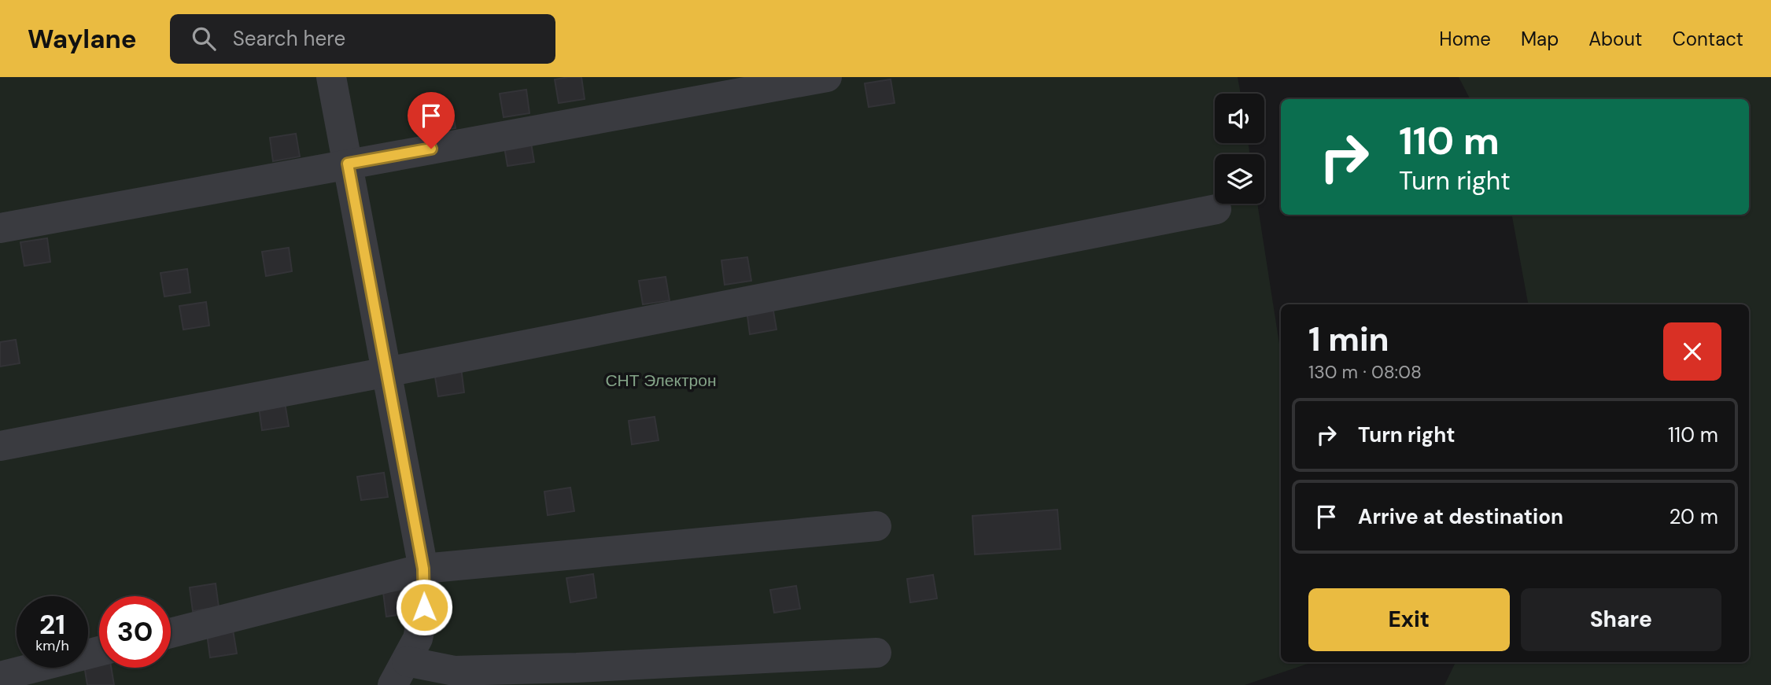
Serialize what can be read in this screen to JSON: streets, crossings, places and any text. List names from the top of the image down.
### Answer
{
  "parks": ["СНТ Электрон"],
  "page": {
    "header": "Waylane",
    "search": "Search here",
    "nav": [
      "Home",
      "Map",
      "About",
      "Contact"
    ],
    "turn": ["110 m", "Turn right"],
    "heading": ["1 min", "130 m · 08:08"],
    "list": [
      {
        "name": "Turn right",
        "value": "110 m"
      },
      {
        "name": "Arrive at destination",
        "value": "20 m"
      }
    ],
    "buttons": ["Exit", "Share"],
    "speed": "21 km/h",
    "limit": "30"
  }
}
